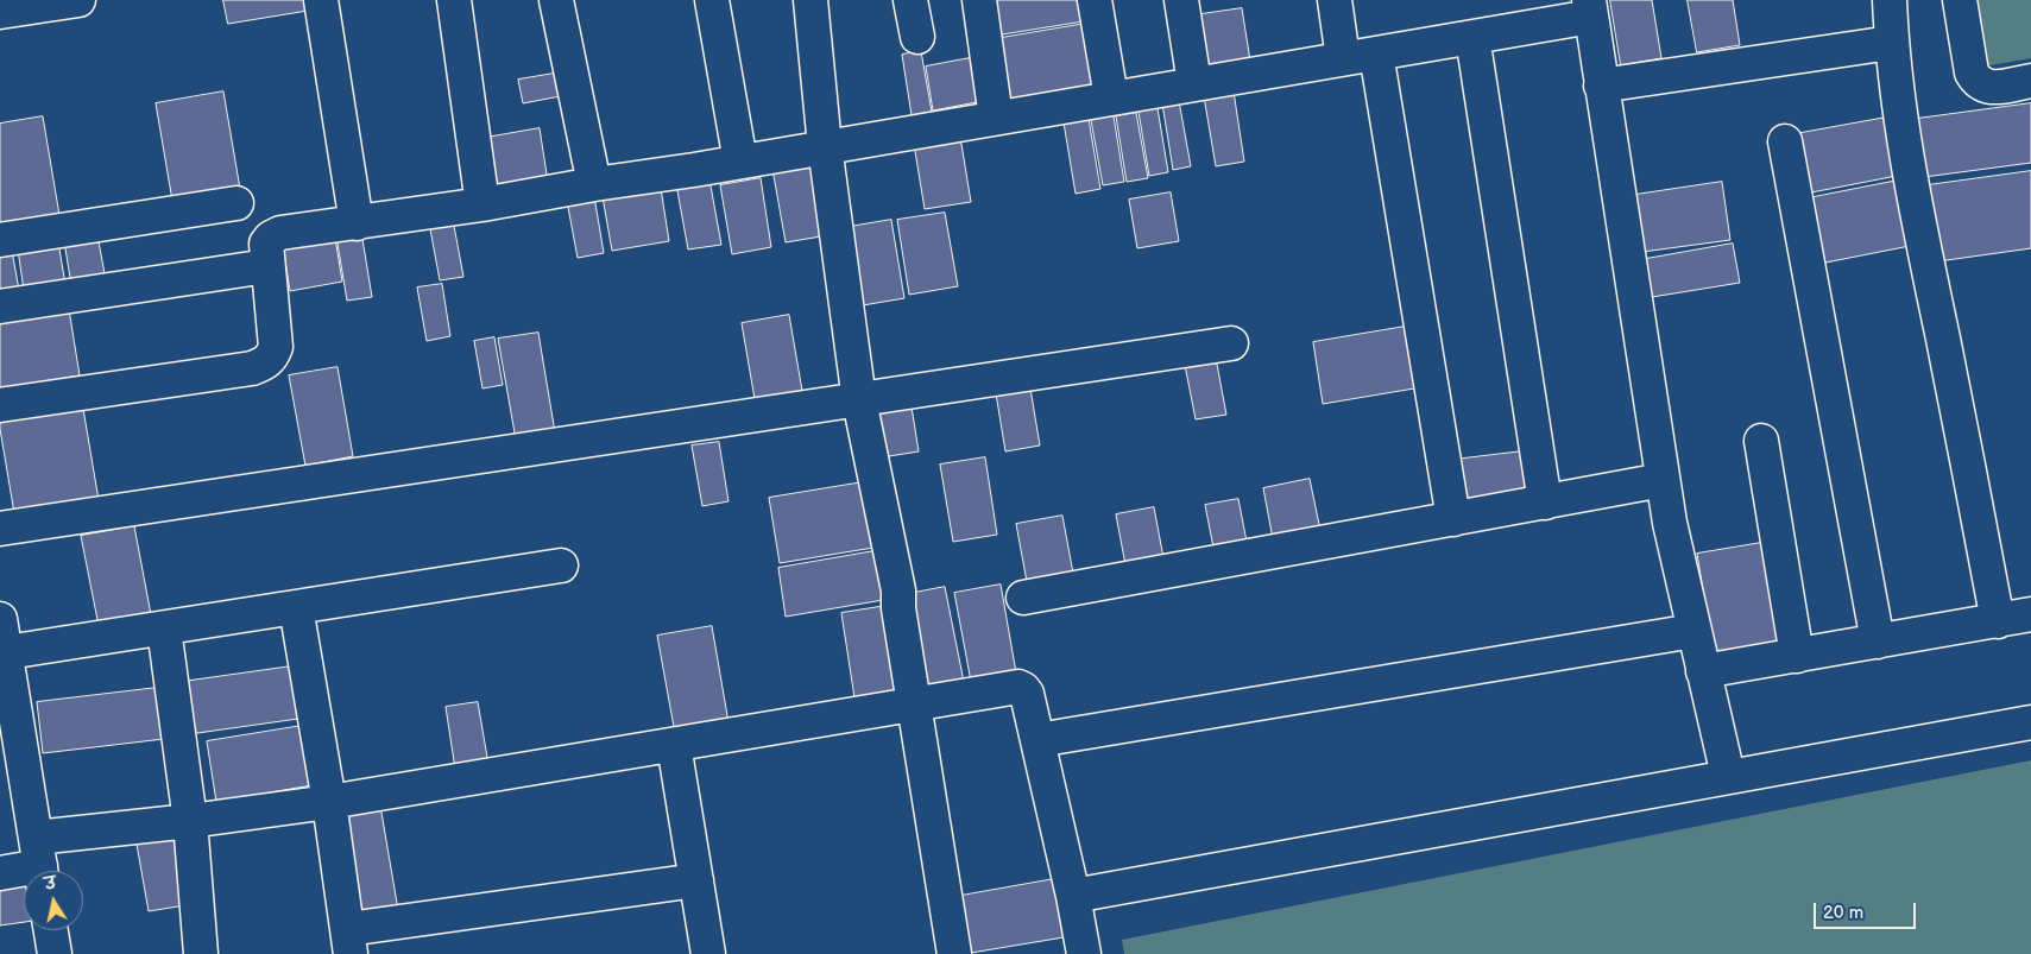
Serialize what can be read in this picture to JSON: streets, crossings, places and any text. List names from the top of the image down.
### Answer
{
  "scale_bar": "20 m",
  "north": "top"
}
